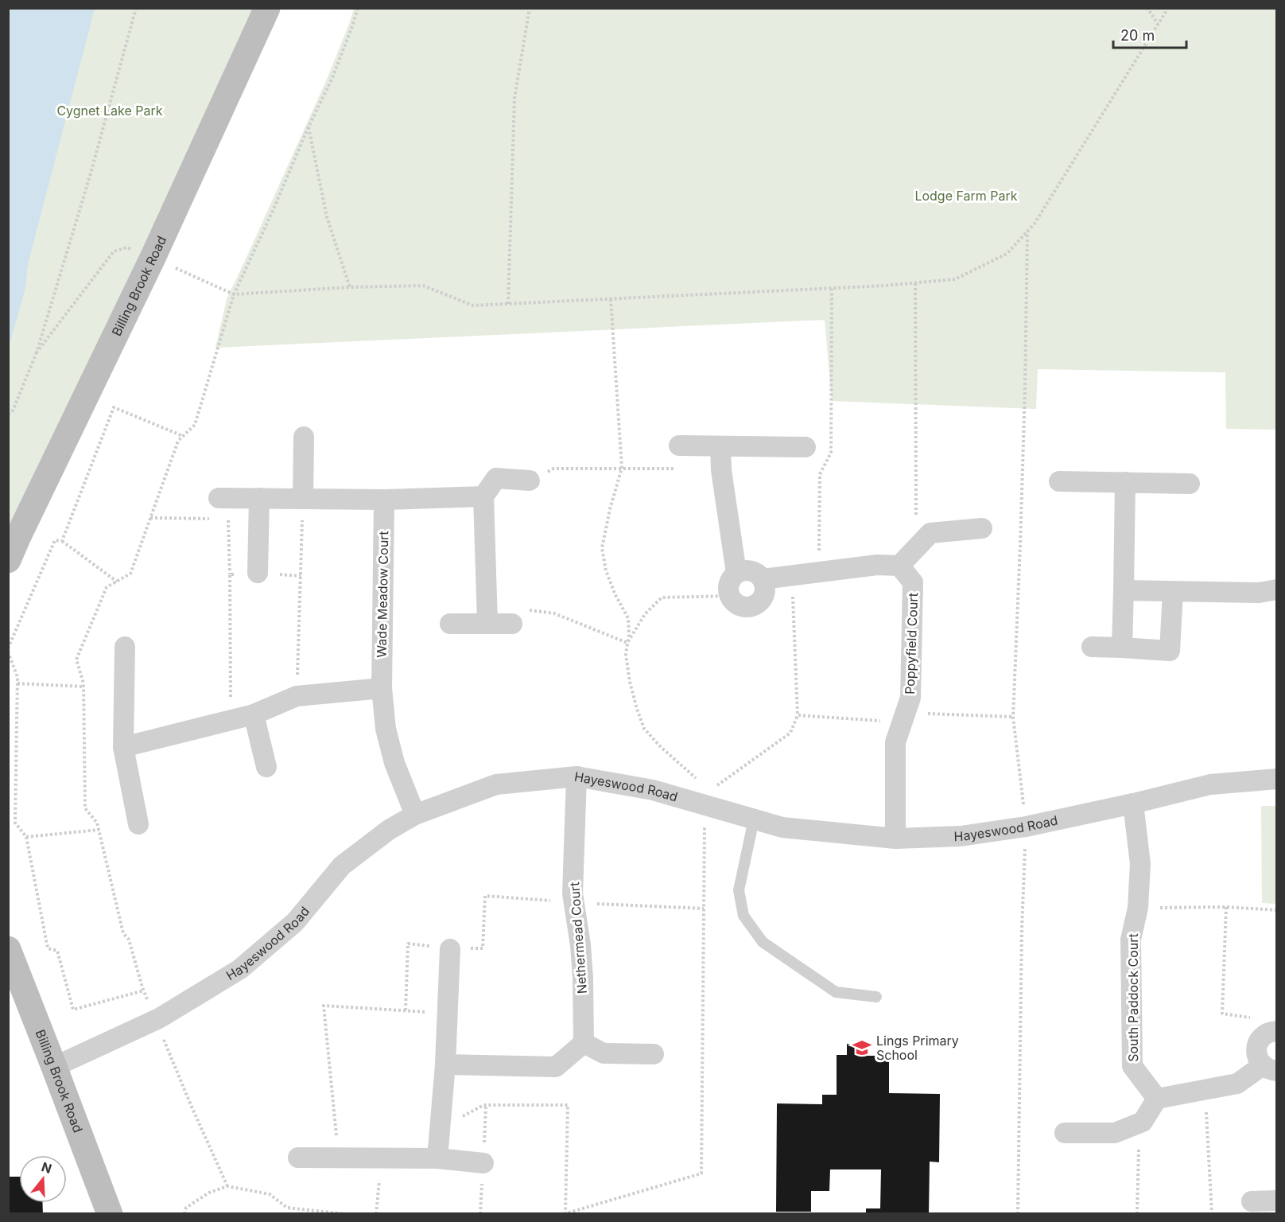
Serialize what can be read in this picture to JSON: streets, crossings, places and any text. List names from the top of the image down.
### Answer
{
  "streets": {
    "street": [
      "Billing Brook Road",
      "Wade Meadow Court",
      "Poppyfield Court",
      "Hayeswood Road",
      "Nethermead Court",
      "South Paddock Court"
    ]
  },
  "crossings": [
    ["Billing Brook Road", "Hayeswood Road"],
    ["Wade Meadow Court", "Hayeswood Road"],
    ["Poppyfield Court", "Hayeswood Road"],
    ["Hayeswood Road", "Nethermead Court"],
    ["Hayeswood Road", "South Paddock Court"]
  ],
  "parks": ["Cygnet Lake Park", "Lodge Farm Park"],
  "places": {
    "school or university": ["Lings Primary School"]
  },
  "scale_bar": "20 m",
  "north": "top"
}
